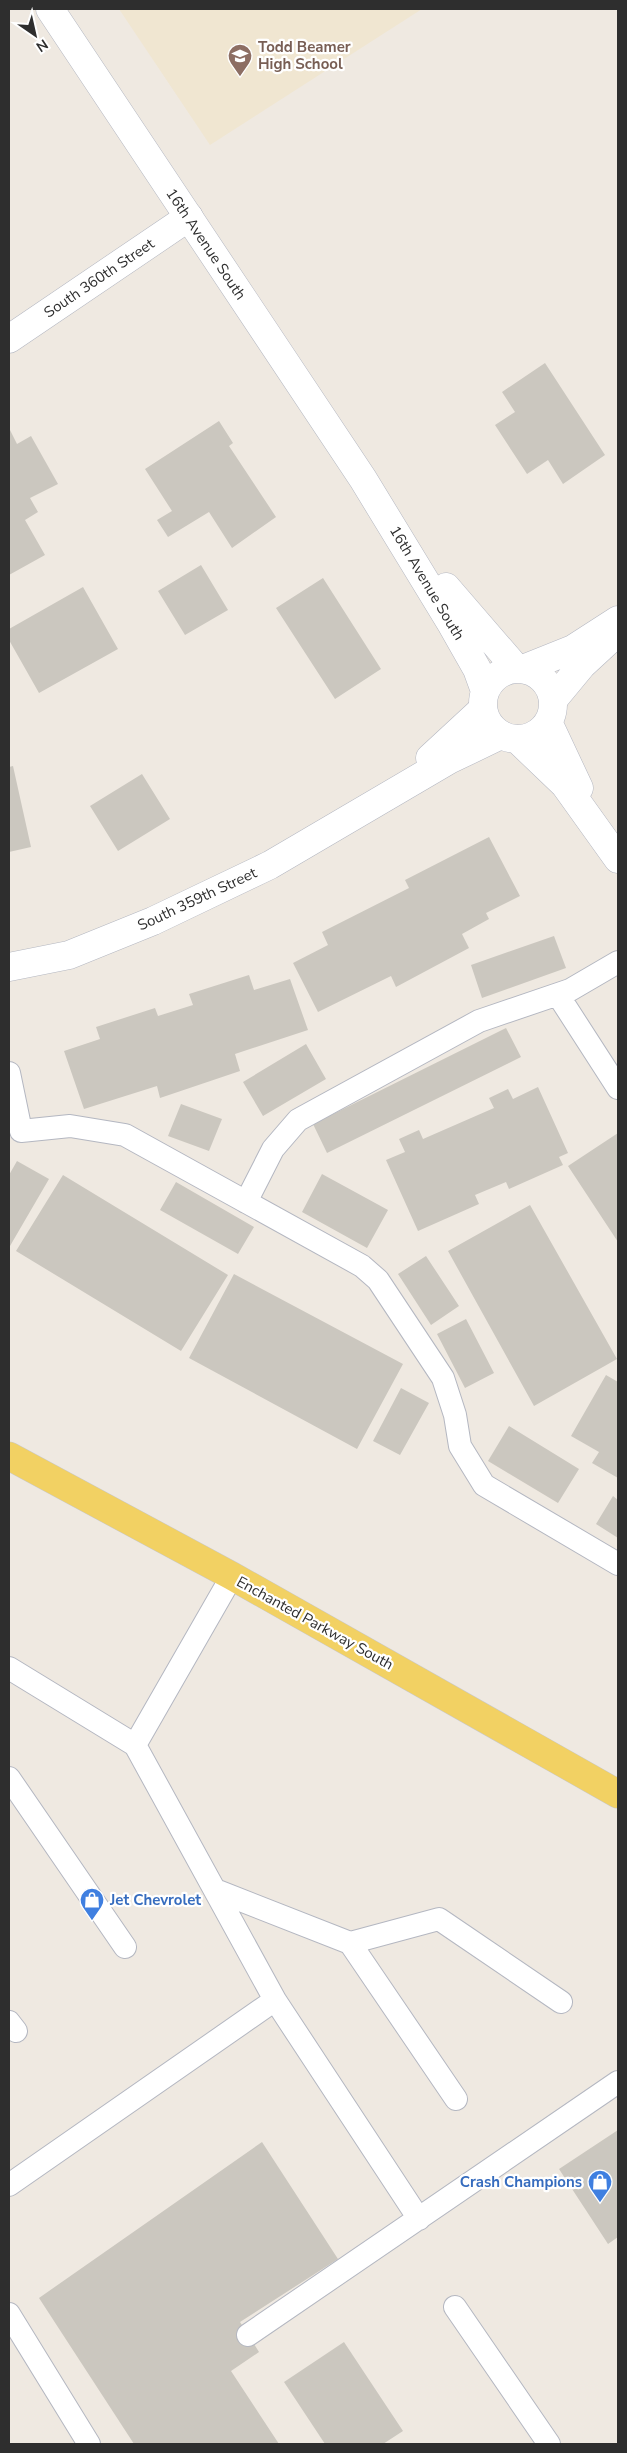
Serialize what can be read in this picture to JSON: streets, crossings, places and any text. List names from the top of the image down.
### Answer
{
  "streets": {
    "main road": ["Enchanted Parkway South"],
    "street": ["16th Avenue South", "South 360th Street", "South 359th Street"]
  },
  "crossings": [
    ["16th Avenue South", "South 360th Street"],
    ["16th Avenue South", "South 359th Street"]
  ],
  "places": {
    "school or university": ["Todd Beamer High School"],
    "shop": ["Jet Chevrolet", "Crash Champions"]
  },
  "north": "bottom right"
}
